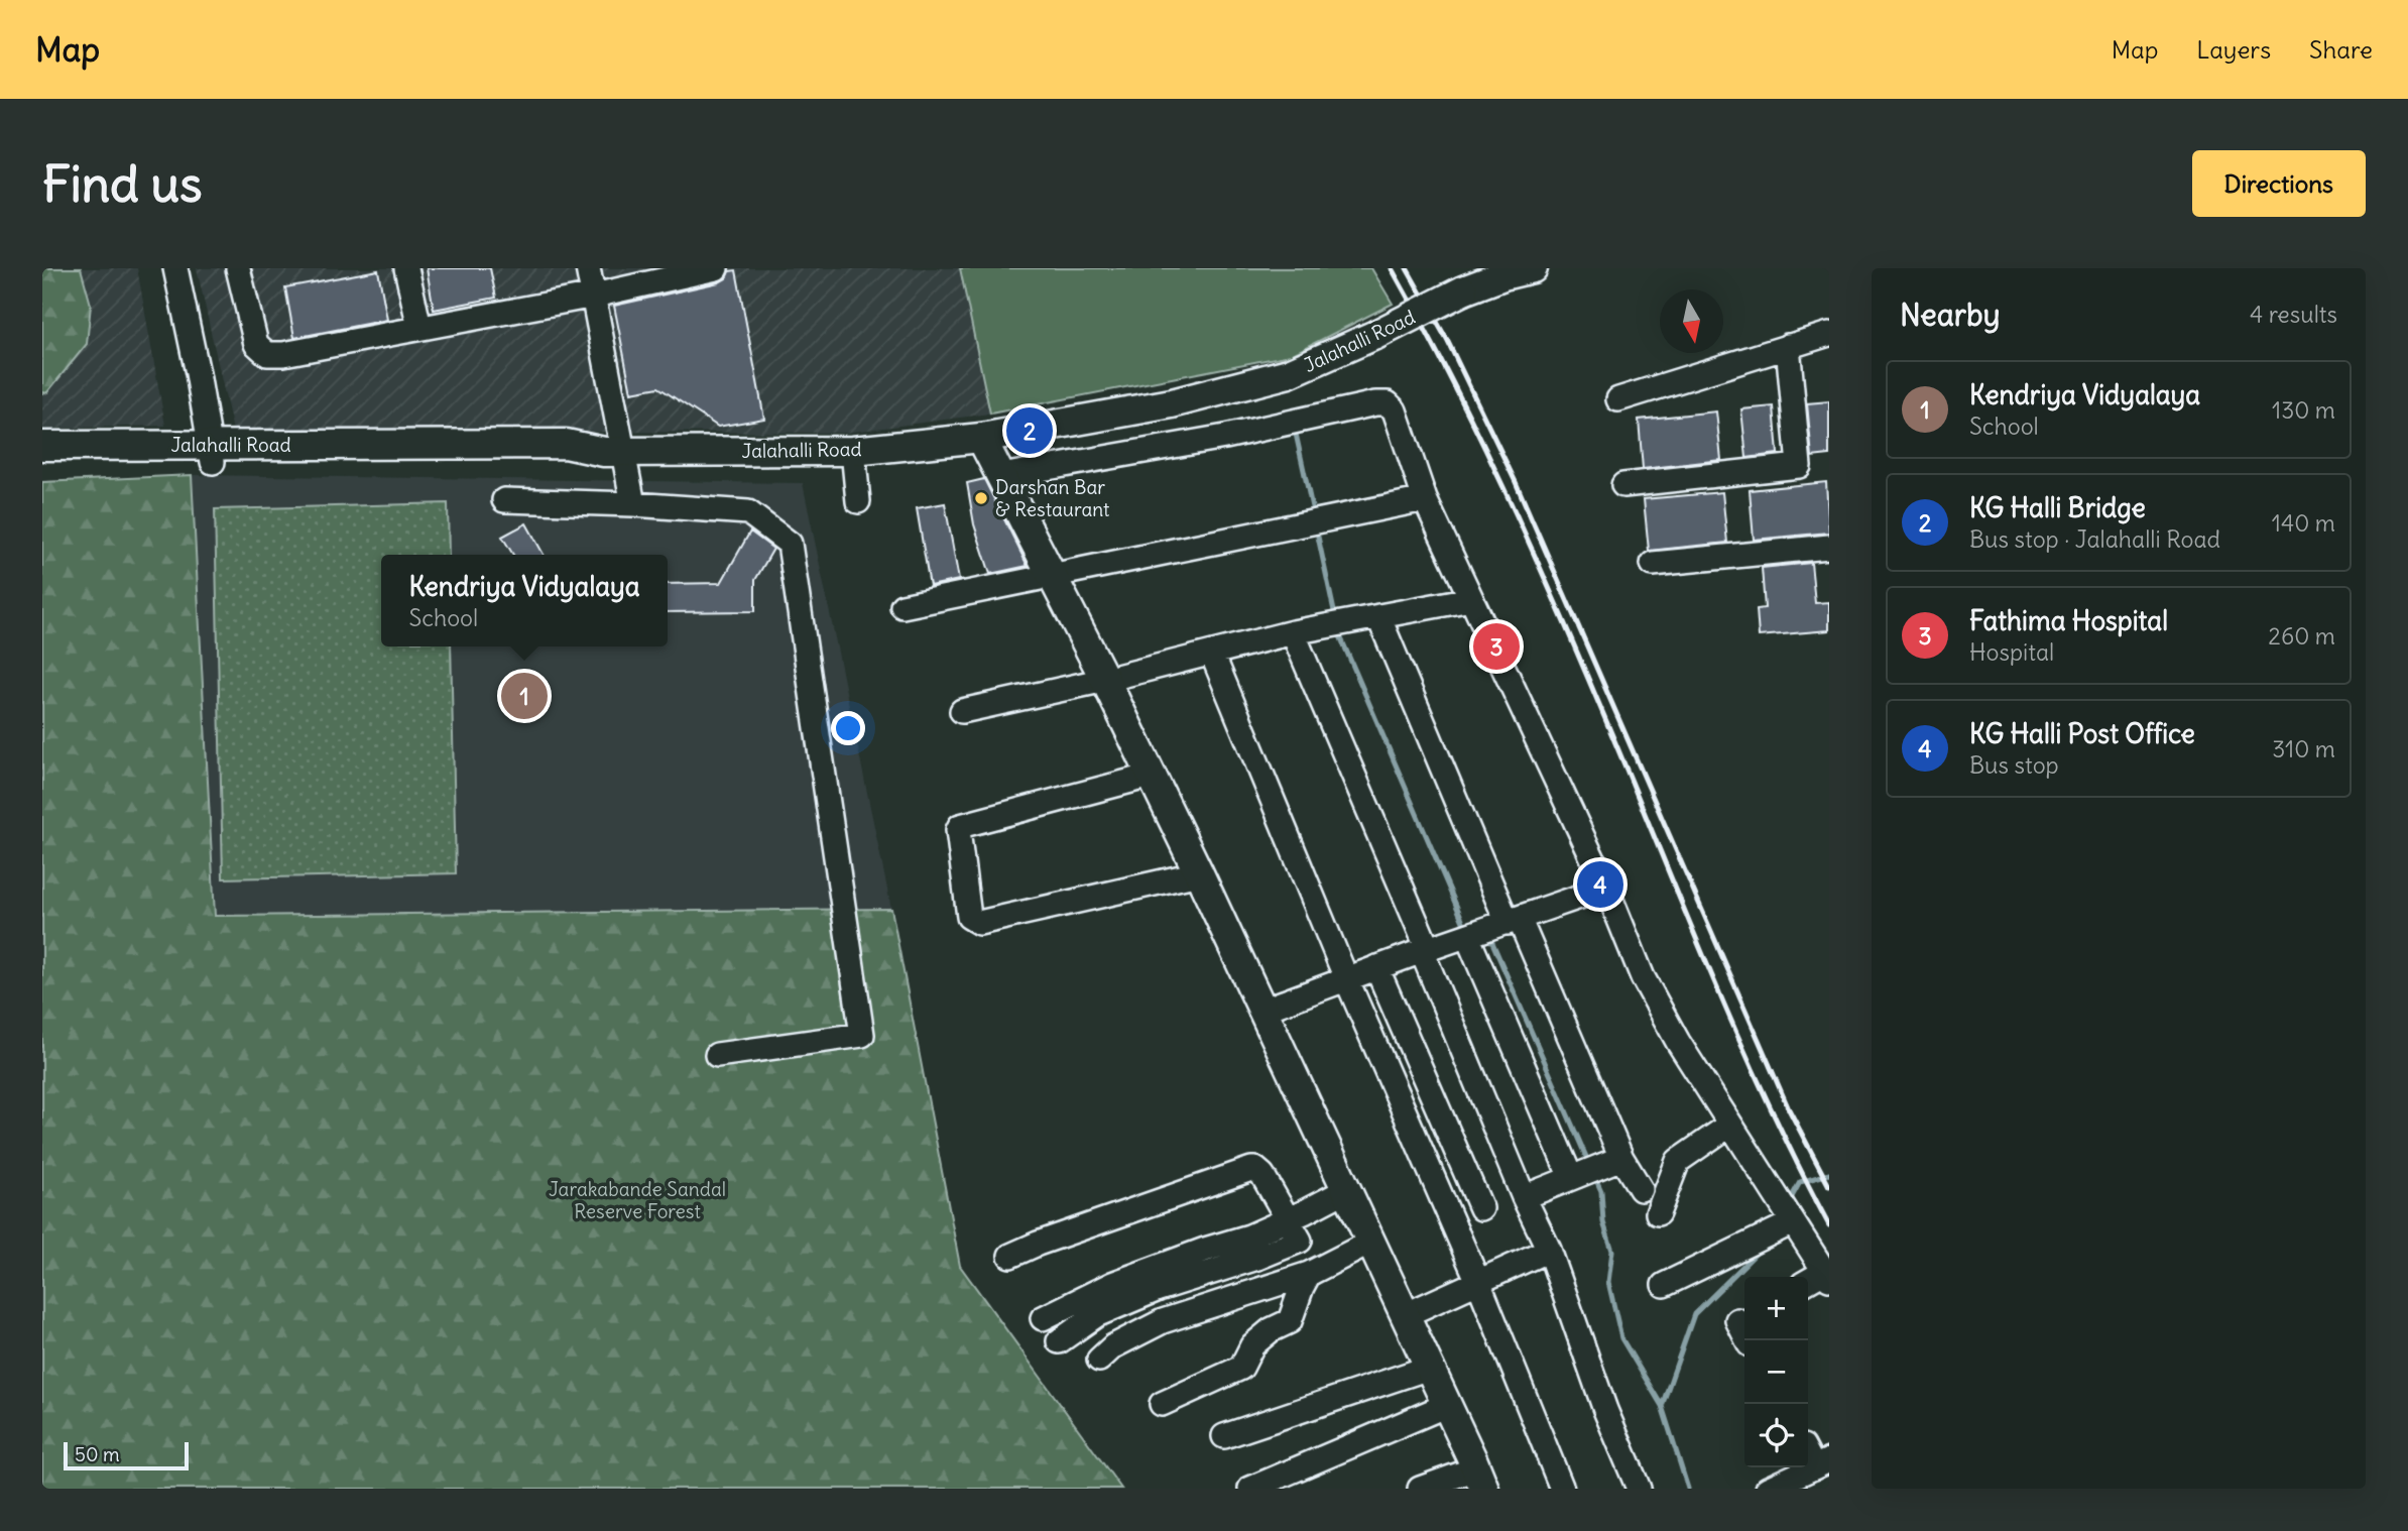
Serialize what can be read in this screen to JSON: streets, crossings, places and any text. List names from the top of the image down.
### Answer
{
  "streets": {
    "main road": ["Jalahalli Road"]
  },
  "parks": ["Jarakabande Sandal Reserve Forest"],
  "places": ["Darshan Bar & Restaurant"],
  "scale_bar": "50 m",
  "north": "bottom",
  "page": {
    "header": "Map",
    "nav": ["Map", "Layers", "Share"],
    "buttons": "Directions",
    "title": "Find us",
    "heading": ["Nearby", "4 results"],
    "list": [
      {
        "mark": "1",
        "name": "Kendriya Vidyalaya",
        "note": "School",
        "value": "130 m"
      },
      {
        "mark": "2",
        "name": "KG Halli Bridge",
        "note": "Bus stop · Jalahalli Road",
        "value": "140 m"
      },
      {
        "mark": "3",
        "name": "Fathima Hospital",
        "note": "Hospital",
        "value": "260 m"
      },
      {
        "mark": "4",
        "name": "KG Halli Post Office",
        "note": "Bus stop",
        "value": "310 m"
      }
    ],
    "pins": [
      "2",
      "3",
      "1",
      "4"
    ],
    "popup": ["Kendriya Vidyalaya", "School"],
    "map_buttons": ["+", "−"],
    "scale": "50 m"
  }
}
